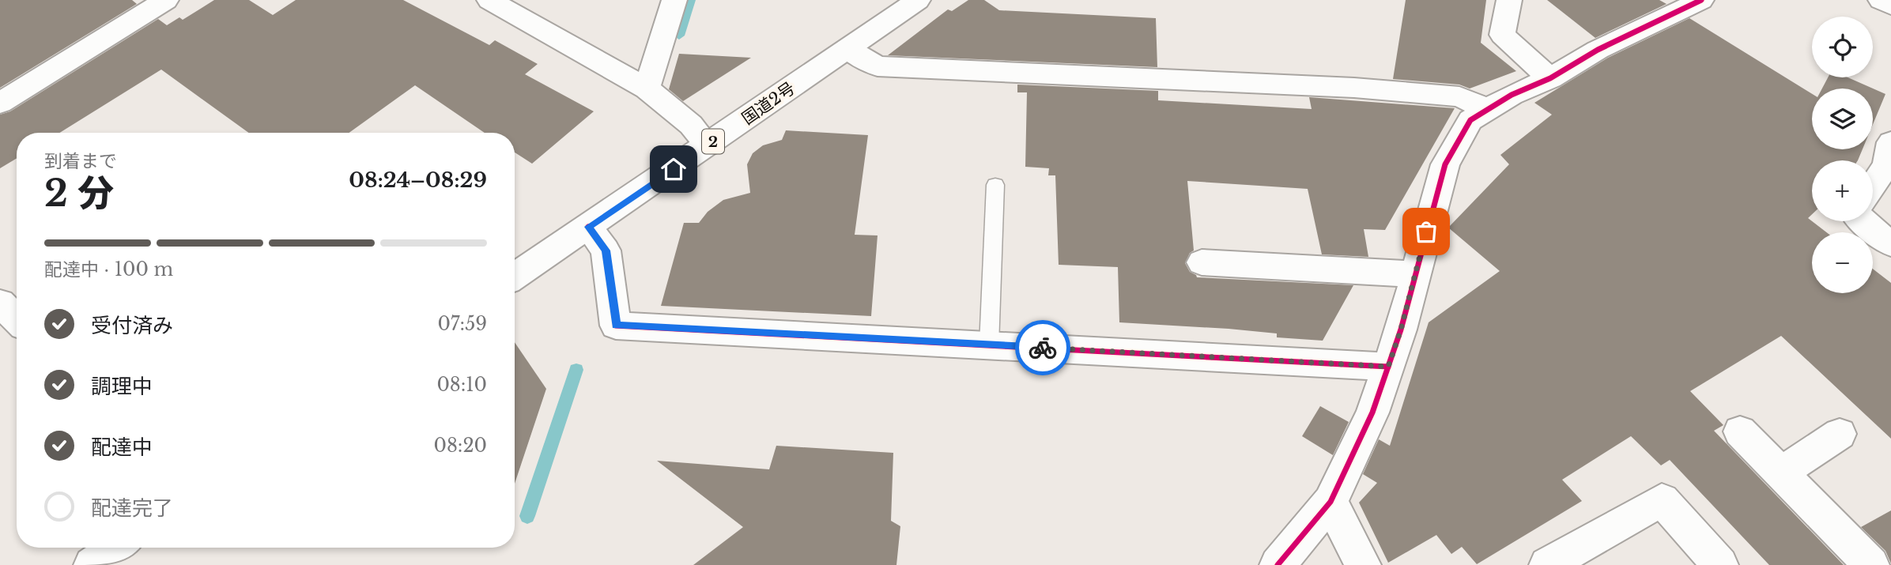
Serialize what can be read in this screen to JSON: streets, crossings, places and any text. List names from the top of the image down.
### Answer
{
  "streets": {
    "main road": ["国道2号", "2"]
  },
  "page": {
    "map_buttons": ["+", "−"],
    "heading": ["2 分", "到着まで", "08:24–08:29"],
    "bar": "配達中 · 100 m",
    "list": [
      ["受付済み", "07:59"],
      ["調理中", "08:10"],
      ["配達中", "08:20"],
      "配達完了"
    ]
  }
}
